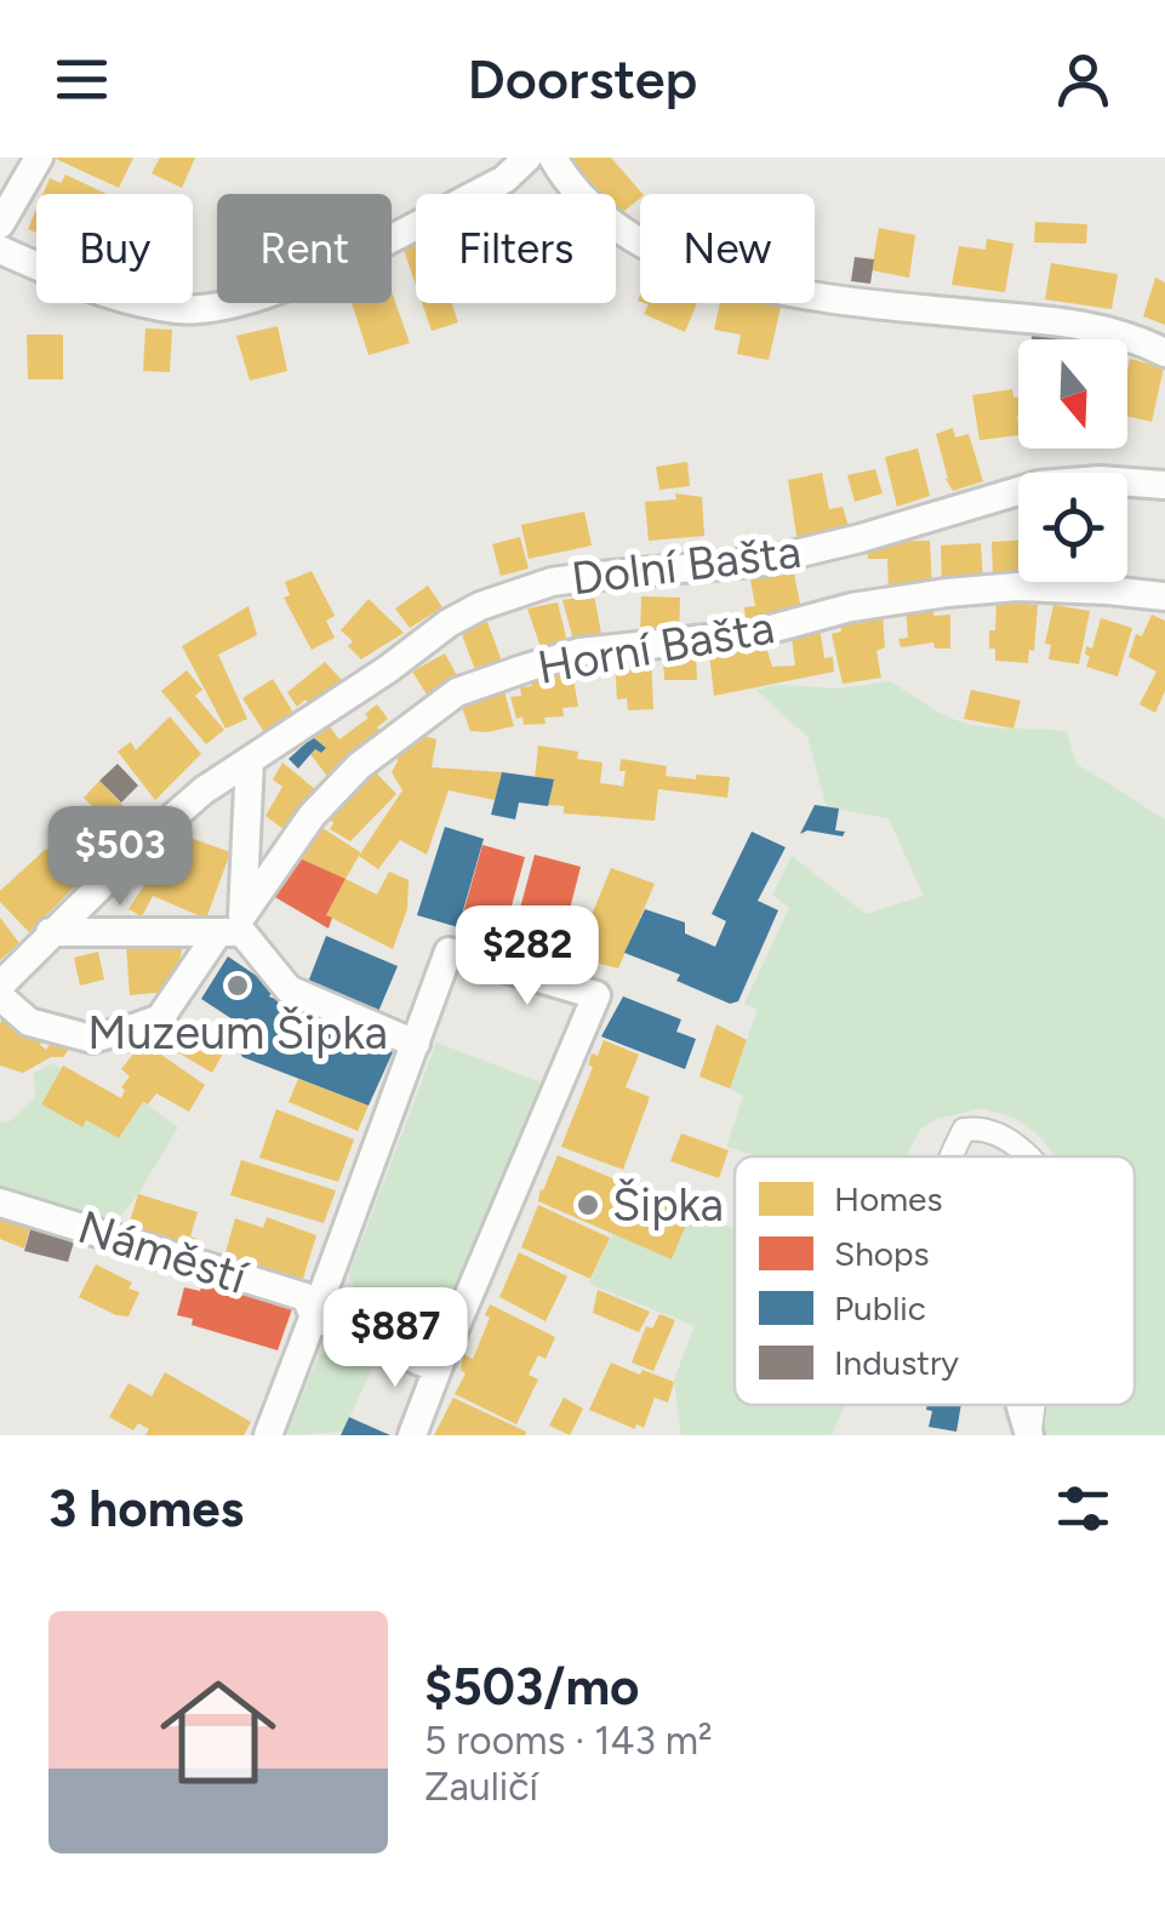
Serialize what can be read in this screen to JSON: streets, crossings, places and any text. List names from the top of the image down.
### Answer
{
  "streets": {
    "street": ["Dolní Bašta", "Horní Bašta", "Náměstí"]
  },
  "places": ["Muzeum Šipka", "Šipka"],
  "legend": [
    "Homes",
    "Shops",
    "Public",
    "Industry"
  ],
  "north": "bottom",
  "page": {
    "header": "Doorstep",
    "chip": [
      "Buy",
      "Rent",
      "Filters",
      "New"
    ],
    "price": ["$503", "$282", "$887"],
    "heading": "3 homes",
    "list": [
      {
        "name": "$503/mo",
        "note": "5 rooms · 143 m² · Zauličí"
      }
    ]
  }
}
